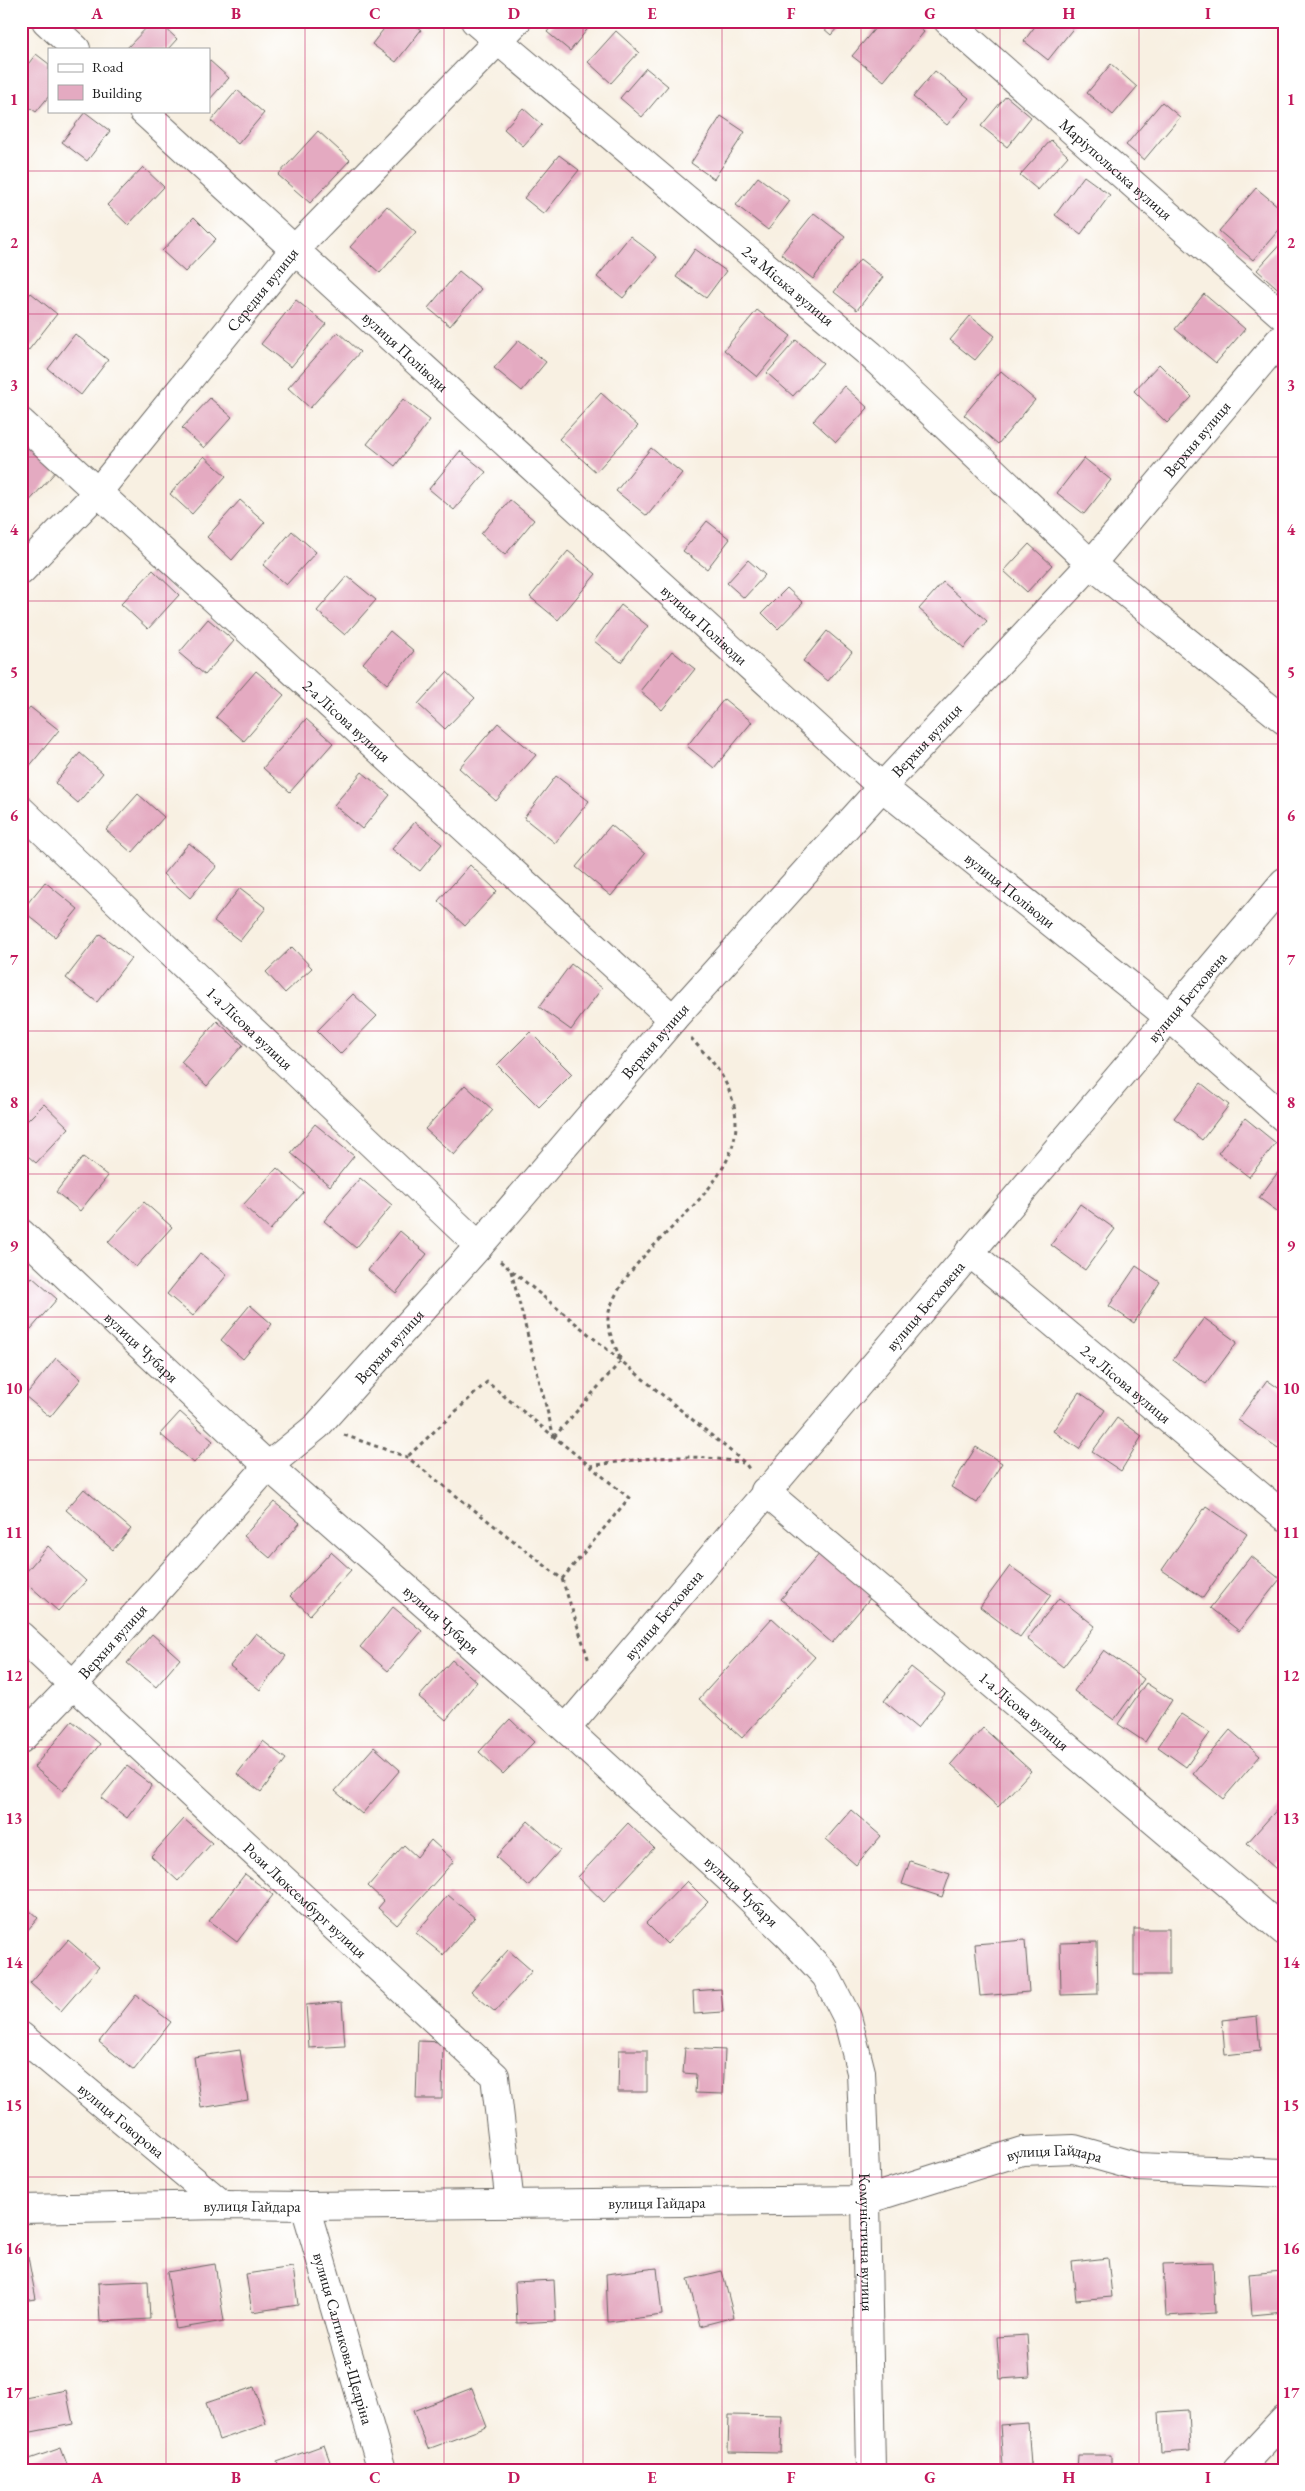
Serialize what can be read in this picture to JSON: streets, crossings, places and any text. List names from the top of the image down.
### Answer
{
  "streets": {
    "street": [
      "Маріупольська вулиця",
      "2-а Міська вулиця",
      "Середня вулиця",
      "вулиця Поліводи",
      "Верхня вулиця",
      "2-а Лісова вулиця",
      "вулиця Бетховена",
      "1-а Лісова вулиця",
      "вулиця Чубаря",
      "Рози Люксембург вулиця",
      "вулиця Говорова",
      "вулиця Гайдара",
      "Комуністична вулиця",
      "вулиця Салтикова-Щедріна"
    ]
  },
  "crossings": [
    ["2-а Міська вулиця", "Середня вулиця"],
    ["2-а Міська вулиця", "Верхня вулиця"],
    ["Середня вулиця", "вулиця Поліводи"],
    ["Середня вулиця", "2-а Лісова вулиця"],
    ["вулиця Поліводи", "Верхня вулиця"],
    ["вулиця Поліводи", "вулиця Бетховена"],
    ["Верхня вулиця", "2-а Лісова вулиця"],
    ["Верхня вулиця", "1-а Лісова вулиця"],
    ["Верхня вулиця", "вулиця Чубаря"],
    ["Верхня вулиця", "Рози Люксембург вулиця"],
    ["2-а Лісова вулиця", "вулиця Бетховена"],
    ["вулиця Бетховена", "1-а Лісова вулиця"],
    ["вулиця Бетховена", "вулиця Чубаря"],
    ["вулиця Чубаря", "Комуністична вулиця"],
    ["Рози Люксембург вулиця", "вулиця Гайдара"],
    ["вулиця Говорова", "вулиця Гайдара"],
    ["вулиця Гайдара", "Комуністична вулиця"],
    ["вулиця Гайдара", "вулиця Салтикова-Щедріна"]
  ],
  "legend": ["Road", "Building"],
  "grid": {
    "columns": [
      "A",
      "B",
      "C",
      "D",
      "E",
      "F",
      "G",
      "H",
      "I"
    ],
    "rows": [
      "1",
      "2",
      "3",
      "4",
      "5",
      "6",
      "7",
      "8",
      "9",
      "10",
      "11",
      "12",
      "13",
      "14",
      "15",
      "16",
      "17"
    ]
  }
}
